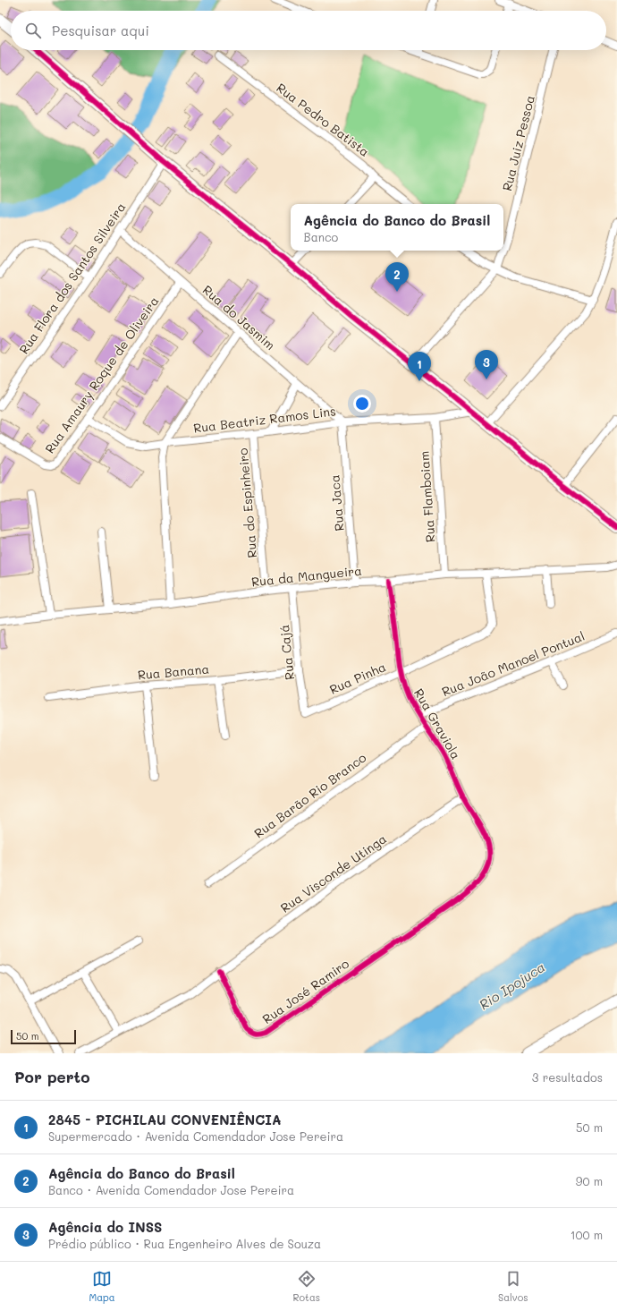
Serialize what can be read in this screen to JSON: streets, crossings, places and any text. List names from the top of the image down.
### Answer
{
  "streets": {
    "street": [
      "Rua Pedro Batista",
      "Rua Juiz Pessoa",
      "Rua Flora dos Santos Silveira",
      "Rua do Jasmim",
      "Rua Amaury Roque de Oliveira",
      "Rua Beatriz Ramos Lins",
      "Rua Flamboiam",
      "Rua do Espinheiro",
      "Rua Jaca",
      "Rua da Mangueira",
      "Rua Cajá",
      "Rua João Manoel Pontual",
      "Rua Banana",
      "Rua Pinha",
      "Rua Graviola",
      "Rua Barão Rio Branco",
      "Rua Visconde Utinga",
      "Rua José Ramiro"
    ]
  },
  "crossings": [
    ["Rua Flora dos Santos Silveira", "Rua do Jasmim"],
    ["Rua do Jasmim", "Rua Amaury Roque de Oliveira"],
    ["Rua do Jasmim", "Rua Beatriz Ramos Lins"],
    ["Rua do Jasmim", "Rua Jaca"],
    ["Rua Amaury Roque de Oliveira", "Rua Beatriz Ramos Lins"],
    ["Rua Beatriz Ramos Lins", "Rua Flamboiam"],
    ["Rua Beatriz Ramos Lins", "Rua do Espinheiro"],
    ["Rua Beatriz Ramos Lins", "Rua Jaca"],
    ["Rua Flamboiam", "Rua da Mangueira"],
    ["Rua do Espinheiro", "Rua da Mangueira"],
    ["Rua Jaca", "Rua da Mangueira"],
    ["Rua da Mangueira", "Rua Cajá"],
    ["Rua da Mangueira", "Rua Pinha"],
    ["Rua da Mangueira", "Rua Graviola"],
    ["Rua Cajá", "Rua Banana"],
    ["Rua Cajá", "Rua Pinha"],
    ["Rua João Manoel Pontual", "Rua Graviola"],
    ["Rua Pinha", "Rua Graviola"],
    ["Rua Graviola", "Rua Barão Rio Branco"],
    ["Rua Graviola", "Rua Visconde Utinga"],
    ["Rua Graviola", "Rua José Ramiro"],
    ["Rua Visconde Utinga", "Rua José Ramiro"]
  ],
  "water": ["Rio Ipojuca"],
  "scale_bar": "50 m",
  "page": {
    "search": "Pesquisar aqui",
    "popup": ["Agência do Banco do Brasil", "Banco"],
    "pins": ["2", "3", "1"],
    "scale": "50 m",
    "heading": ["Por perto", "3 resultados"],
    "list": [
      {
        "mark": "1",
        "name": "2845 - PICHILAU CONVENIÊNCIA",
        "note": "Supermercado · Avenida Comendador Jose Pereira",
        "value": "50 m"
      },
      {
        "mark": "2",
        "name": "Agência do Banco do Brasil",
        "note": "Banco · Avenida Comendador Jose Pereira",
        "value": "90 m"
      },
      {
        "mark": "3",
        "name": "Agência do INSS",
        "note": "Prédio público · Rua Engenheiro Alves de Souza",
        "value": "100 m"
      }
    ],
    "nav": ["Mapa", "Rotas", "Salvos"]
  }
}
